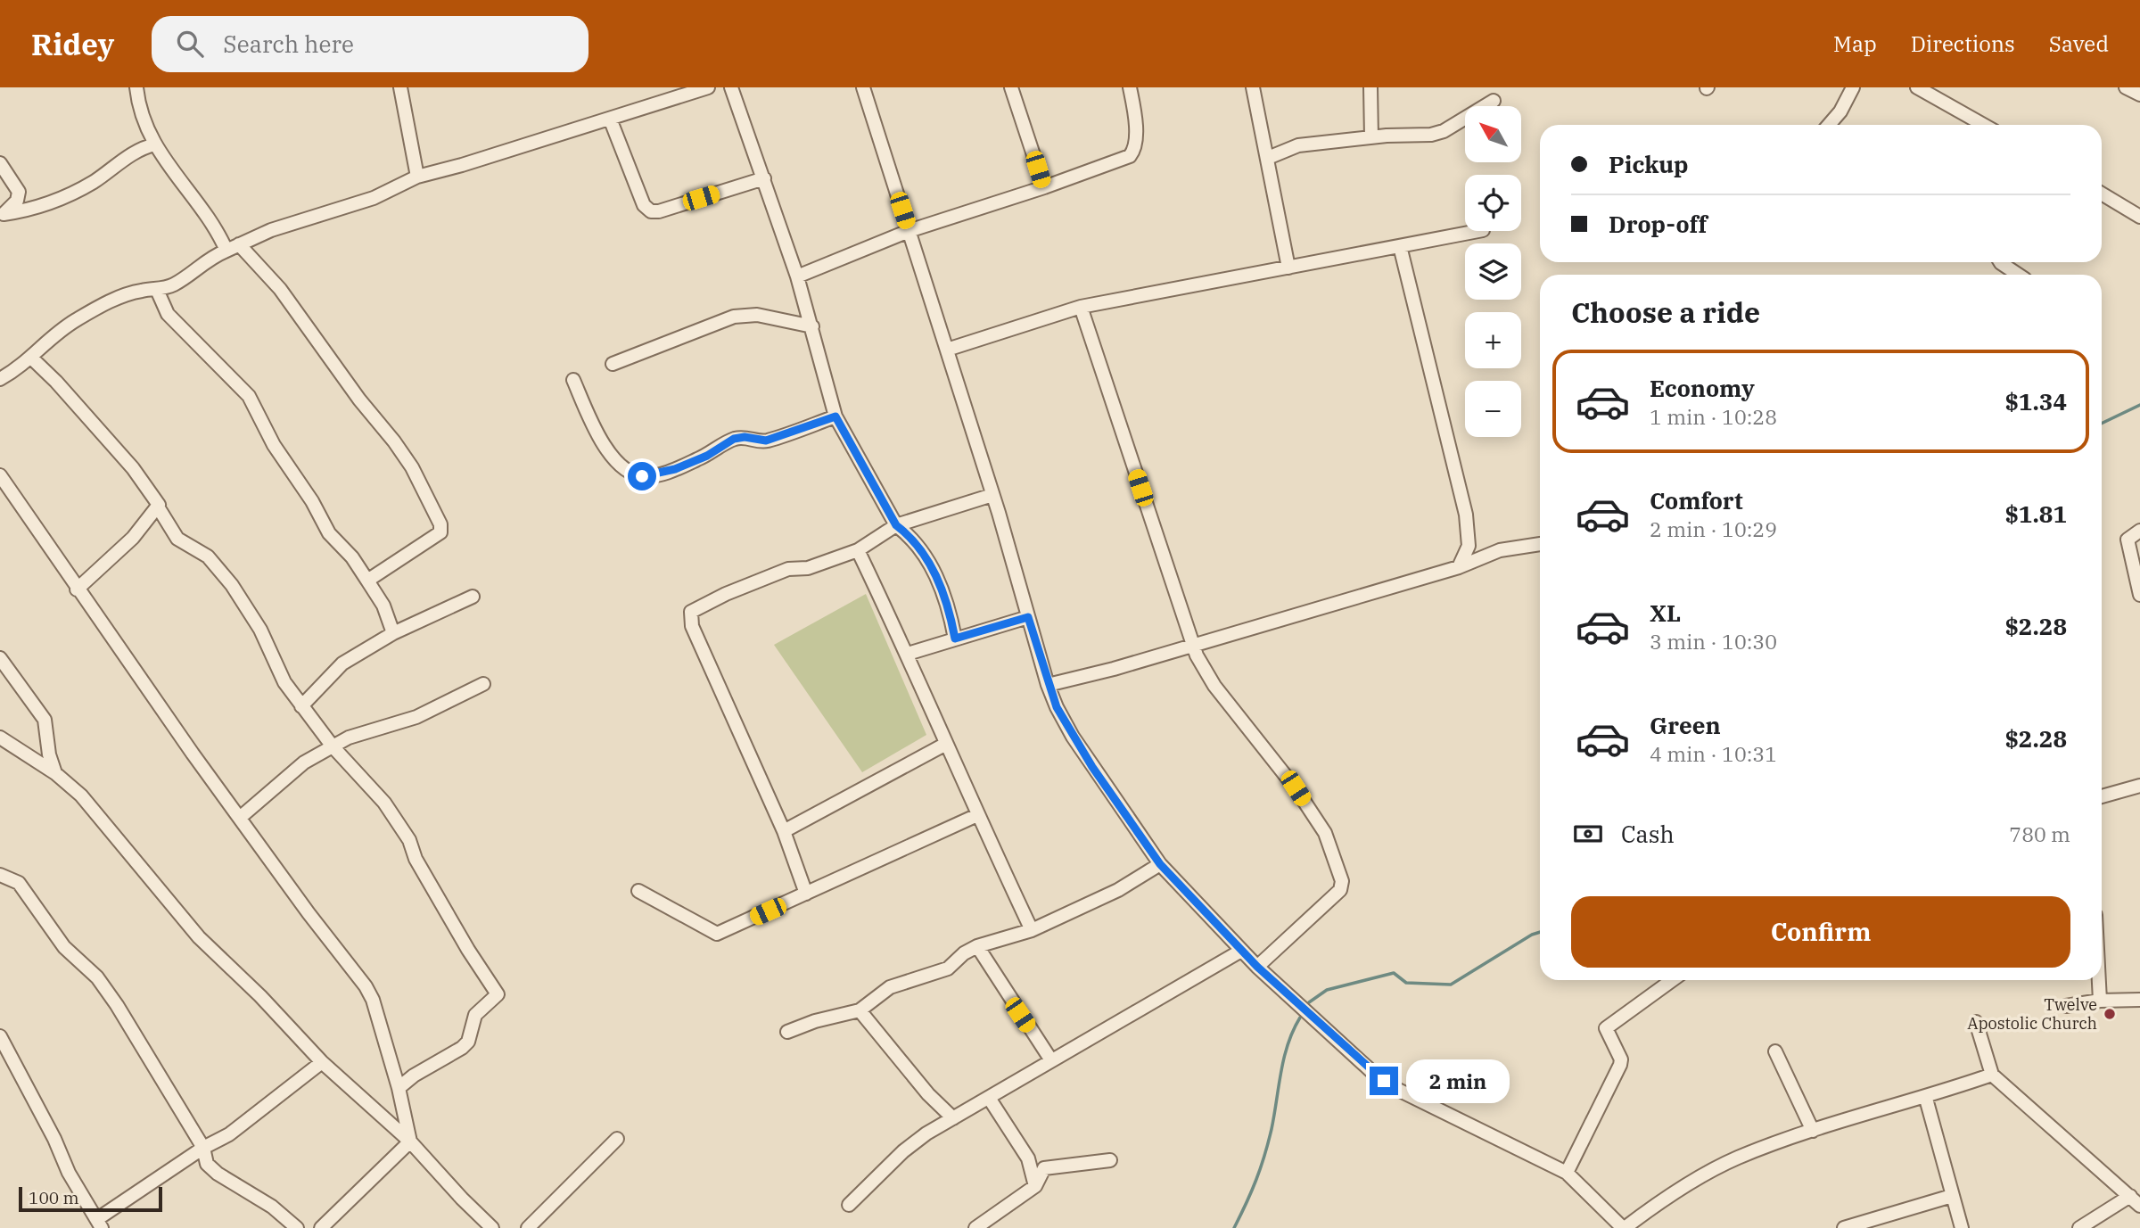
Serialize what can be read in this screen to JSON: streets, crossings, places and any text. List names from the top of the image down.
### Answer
{
  "places": ["Twelve Apostolic Church"],
  "scale_bar": "100 m",
  "north": "top left",
  "page": {
    "header": "Ridey",
    "search": "Search here",
    "nav": ["Map", "Directions", "Saved"],
    "map_buttons": ["+", "−"],
    "banner": ["Pickup", "Drop-off"],
    "heading": "Choose a ride",
    "list": [
      {
        "name": "Economy",
        "note": "1 min · 10:28",
        "value": "$1.34"
      },
      {
        "name": "Comfort",
        "note": "2 min · 10:29",
        "value": "$1.81"
      },
      {
        "name": "XL",
        "note": "3 min · 10:30",
        "value": "$2.28"
      },
      {
        "name": "Green",
        "note": "4 min · 10:31",
        "value": "$2.28"
      }
    ],
    "pay": ["Cash", "780 m"],
    "buttons": "Confirm",
    "bubble": "2 min",
    "scale": "100 m"
  }
}
